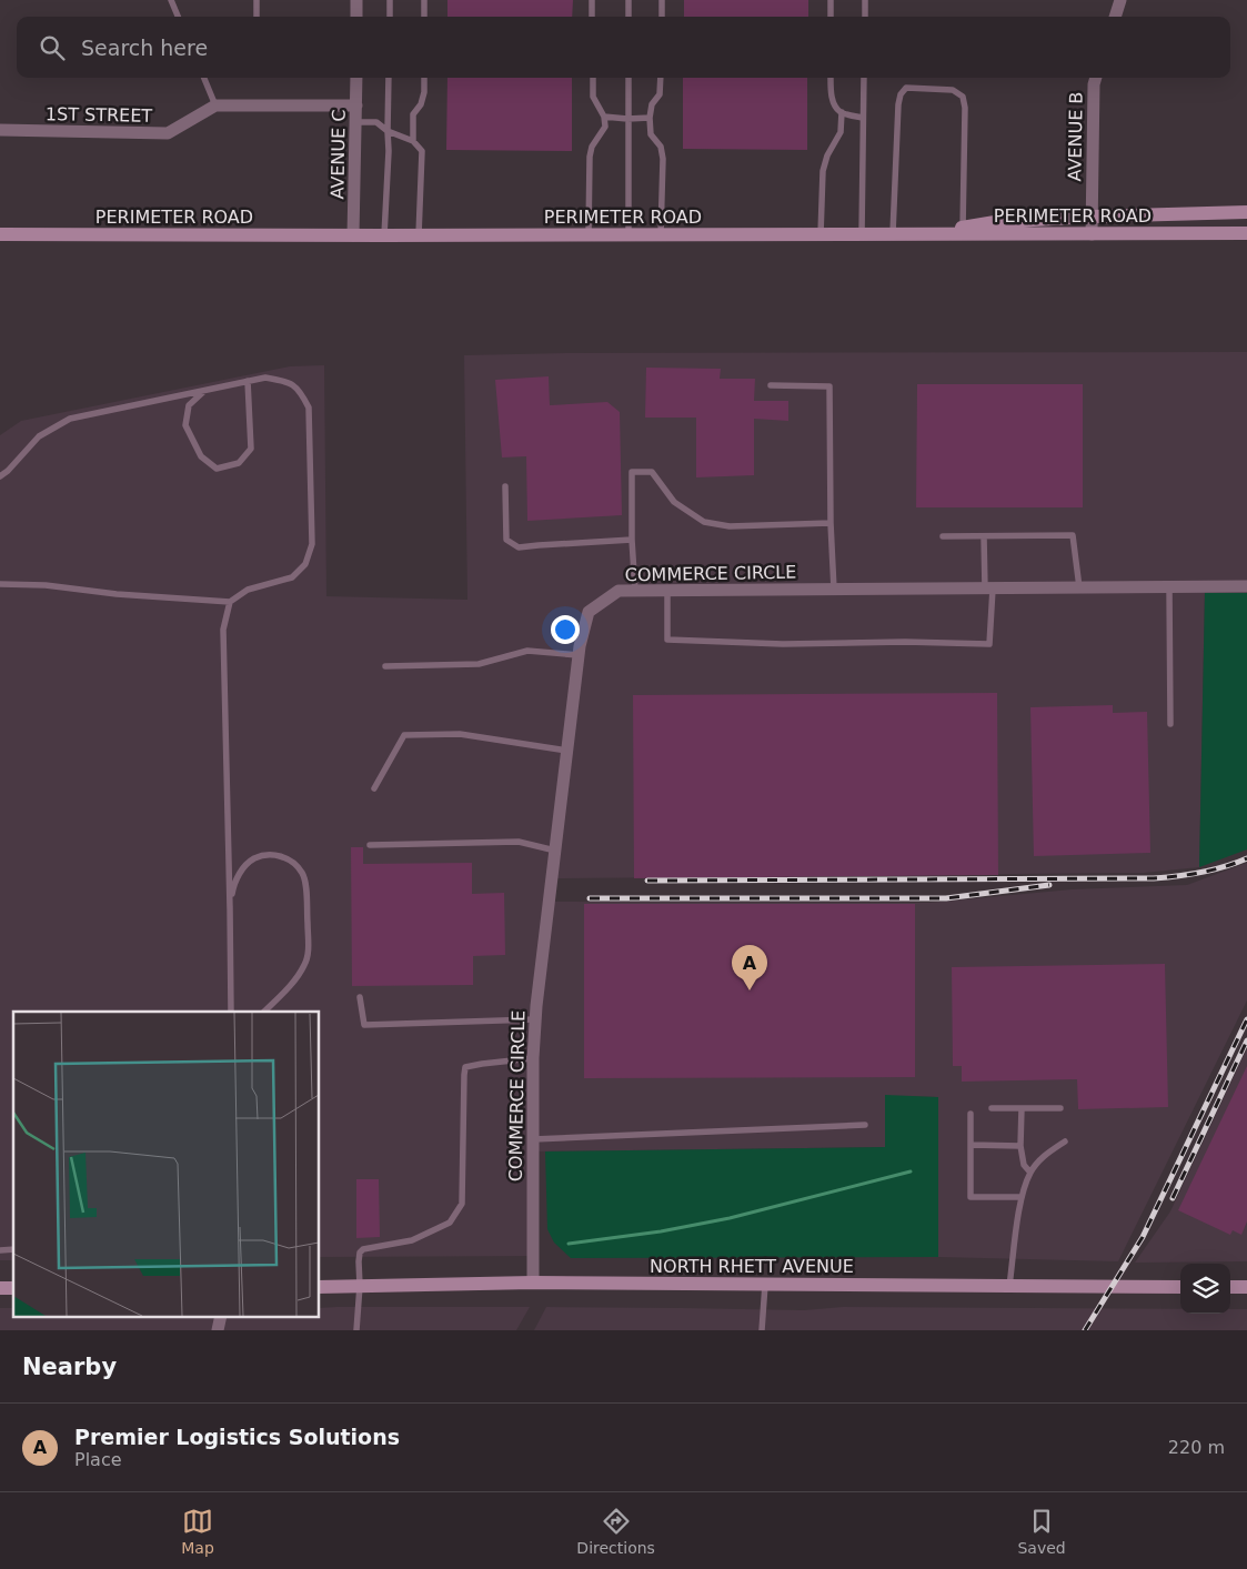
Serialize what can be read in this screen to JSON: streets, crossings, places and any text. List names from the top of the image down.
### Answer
{
  "streets": {
    "street": [
      "1ST STREET",
      "AVENUE B",
      "AVENUE C",
      "PERIMETER ROAD",
      "COMMERCE CIRCLE",
      "NORTH RHETT AVENUE"
    ]
  },
  "crossings": [
    ["1ST STREET", "AVENUE C"],
    ["AVENUE B", "PERIMETER ROAD"],
    ["AVENUE C", "PERIMETER ROAD"],
    ["COMMERCE CIRCLE", "NORTH RHETT AVENUE"]
  ],
  "page": {
    "search": "Search here",
    "pins": "A",
    "heading": "Nearby",
    "list": [
      {
        "mark": "A",
        "name": "Premier Logistics Solutions",
        "note": "Place",
        "value": "220 m"
      }
    ],
    "nav": ["Map", "Directions", "Saved"]
  }
}
